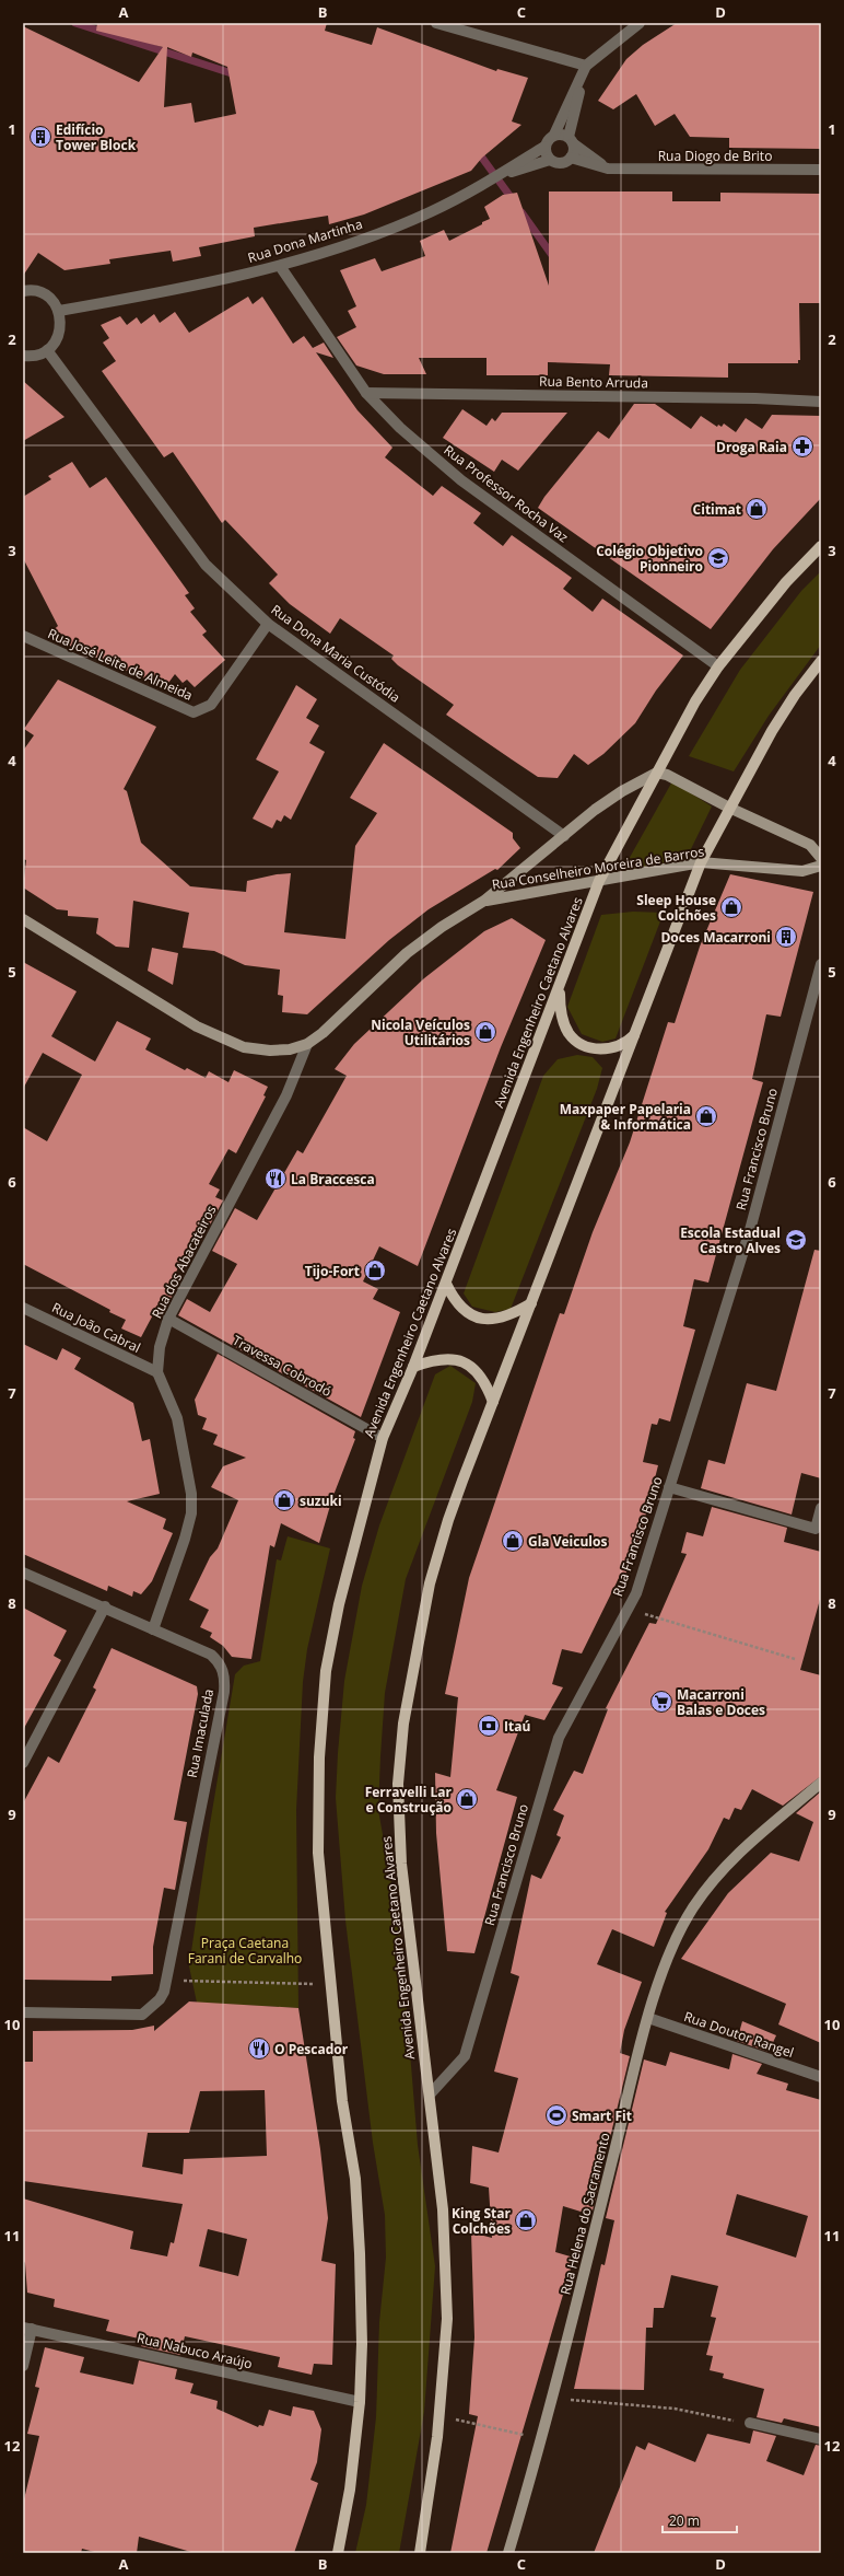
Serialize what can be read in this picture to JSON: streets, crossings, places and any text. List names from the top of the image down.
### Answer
{
  "streets": {
    "main road": ["Rua Conselheiro Moreira de Barros", "Avenida Engenheiro Caetano Alvares", "Rua Helena do Sacramento"],
    "street": [
      "Rua Diogo de Brito",
      "Rua Dona Martinha",
      "Rua Bento Arruda",
      "Rua Professor Rocha Vaz",
      "Rua Dona Maria Custódia",
      "Rua José Leite de Almeida",
      "Rua Francisco Bruno",
      "Rua dos Abacateiros",
      "Rua João Cabral",
      "Travessa Cobrodó",
      "Rua Imaculada",
      "Rua Doutor Rangel",
      "Rua Nabuco Araújo"
    ]
  },
  "crossings": [
    ["Rua Diogo de Brito", "Rua Dona Martinha"],
    ["Rua Dona Martinha", "Rua Professor Rocha Vaz"],
    ["Rua Bento Arruda", "Rua Professor Rocha Vaz"],
    ["Rua Professor Rocha Vaz", "Avenida Engenheiro Caetano Alvares"],
    ["Rua Dona Maria Custódia", "Rua José Leite de Almeida"],
    ["Rua Dona Maria Custódia", "Rua Conselheiro Moreira de Barros"],
    ["Rua Conselheiro Moreira de Barros", "Avenida Engenheiro Caetano Alvares"],
    ["Rua Conselheiro Moreira de Barros", "Rua dos Abacateiros"],
    ["Avenida Engenheiro Caetano Alvares", "Rua Francisco Bruno"],
    ["Avenida Engenheiro Caetano Alvares", "Travessa Cobrodó"],
    ["Avenida Engenheiro Caetano Alvares", "Rua Nabuco Araújo"],
    ["Rua dos Abacateiros", "Rua João Cabral"],
    ["Rua dos Abacateiros", "Travessa Cobrodó"],
    ["Rua dos Abacateiros", "Rua Imaculada"],
    ["Rua Doutor Rangel", "Rua Helena do Sacramento"]
  ],
  "parks": ["Praça Caetana Farani de Carvalho"],
  "places": {
    "building": ["Edifício Tower Block", "Doces Macarroni"],
    "pharmacy": ["Droga Raia"],
    "shop": [
      "Citimat",
      "Sleep House Colchões",
      "Nicola Veículos Utilitários",
      "Maxpaper Papelaria & Informática",
      "Tijo-Fort",
      "suzuki",
      "Gla Veiculos",
      "Ferravelli Lar e Construção",
      "King Star Colchões"
    ],
    "school or university": ["Colégio Objetivo Pionneiro", "Escola Estadual Castro Alves"],
    "restaurant": ["La Braccesca", "O Pescador"],
    "supermarket": ["Macarroni Balas e Doces"],
    "bank": ["Itaú"],
    "sports": ["Smart Fit"]
  },
  "scale_bar": "20 m",
  "grid": {
    "columns": [
      "A",
      "B",
      "C",
      "D"
    ],
    "rows": [
      "1",
      "2",
      "3",
      "4",
      "5",
      "6",
      "7",
      "8",
      "9",
      "10",
      "11",
      "12"
    ]
  }
}
